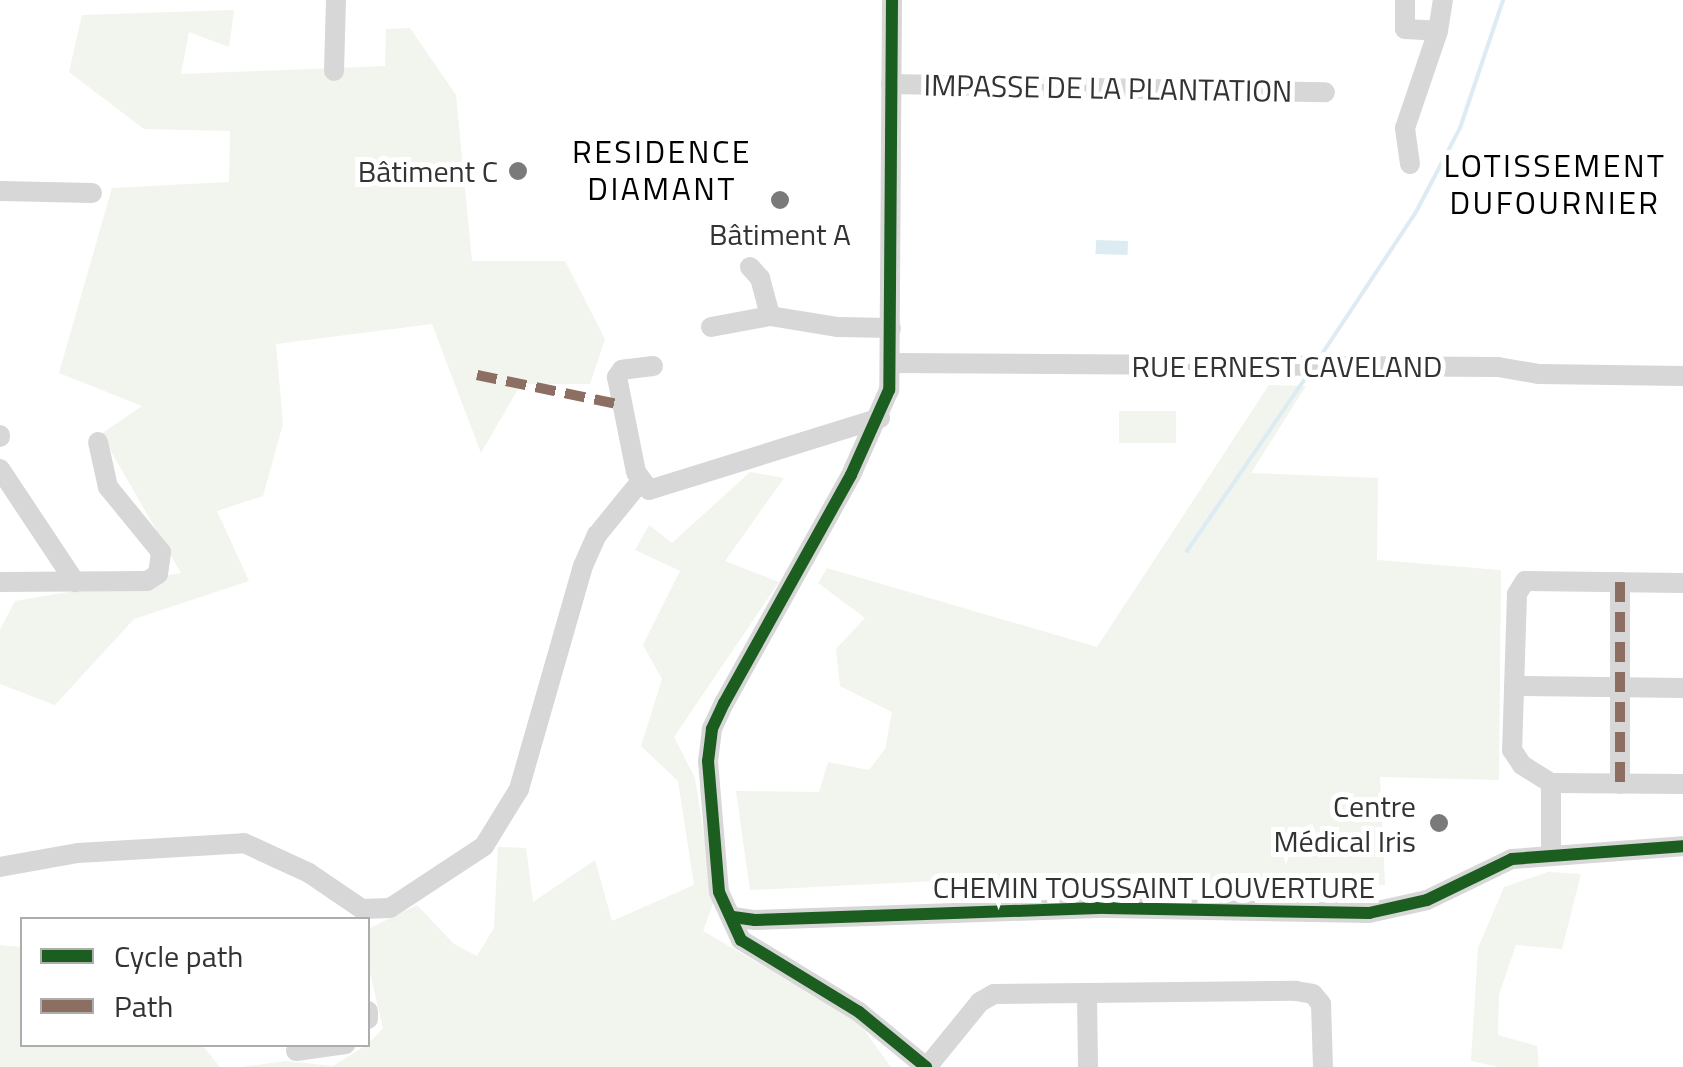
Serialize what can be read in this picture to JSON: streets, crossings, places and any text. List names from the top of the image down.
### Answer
{
  "streets": {
    "street": ["IMPASSE DE LA PLANTATION", "RUE ERNEST CAVELAND", "CHEMIN TOUSSAINT LOUVERTURE"]
  },
  "districts": ["RESIDENCE DIAMANT", "LOTISSEMENT DUFOURNIER"],
  "places": ["Bâtiment C", "Bâtiment A", "Centre Médical Iris"],
  "legend": ["Cycle path", "Path"]
}
